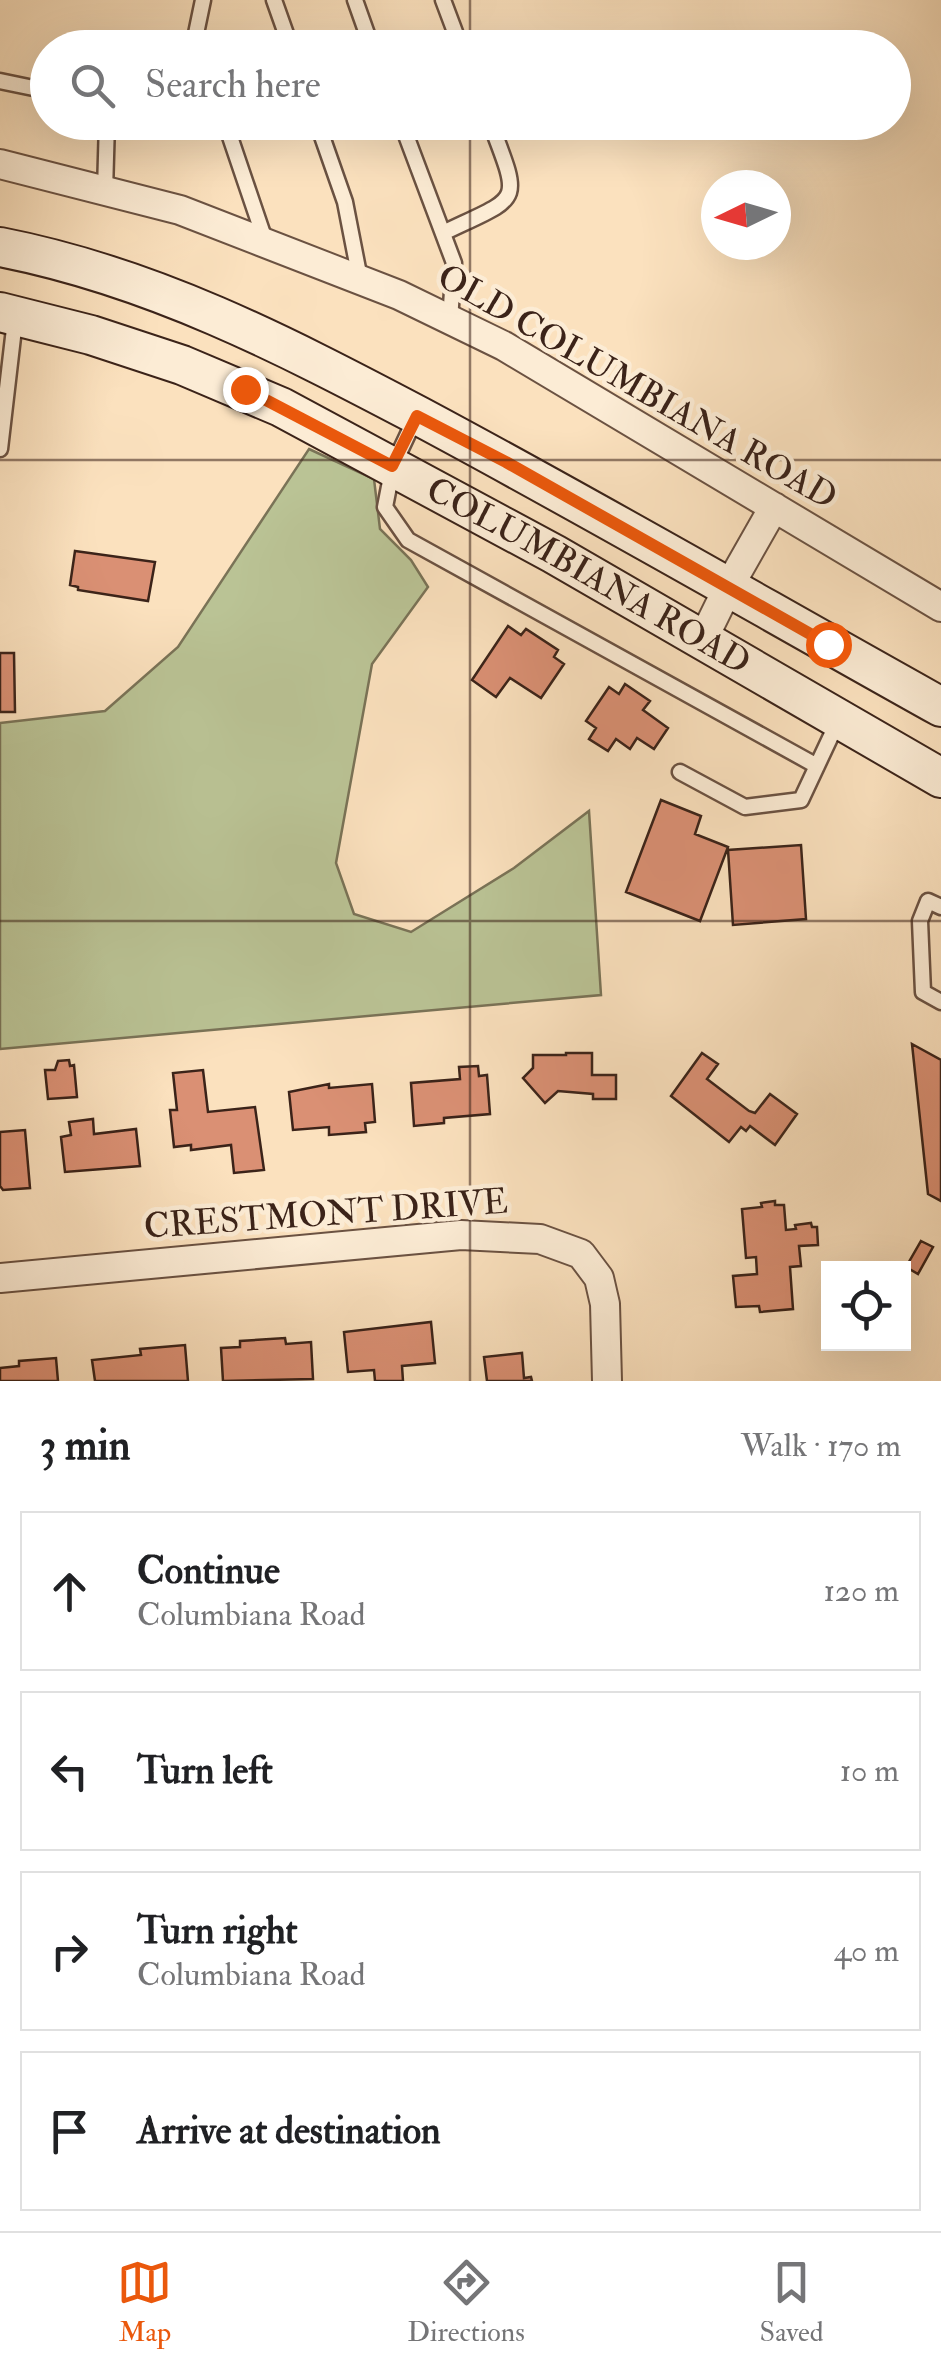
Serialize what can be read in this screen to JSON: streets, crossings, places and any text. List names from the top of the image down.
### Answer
{
  "streets": {
    "main road": ["COLUMBIANA ROAD"],
    "street": ["OLD COLUMBIANA ROAD", "CRESTMONT DRIVE"]
  },
  "north": "left",
  "page": {
    "search": "Search here",
    "heading": ["3 min", "Walk · 170 m"],
    "list": [
      ["Continue", "Columbiana Road", "120 m"],
      ["Turn left", "10 m"],
      ["Turn right", "Columbiana Road", "40 m"],
      "Arrive at destination"
    ],
    "nav": ["Map", "Directions", "Saved"]
  }
}
